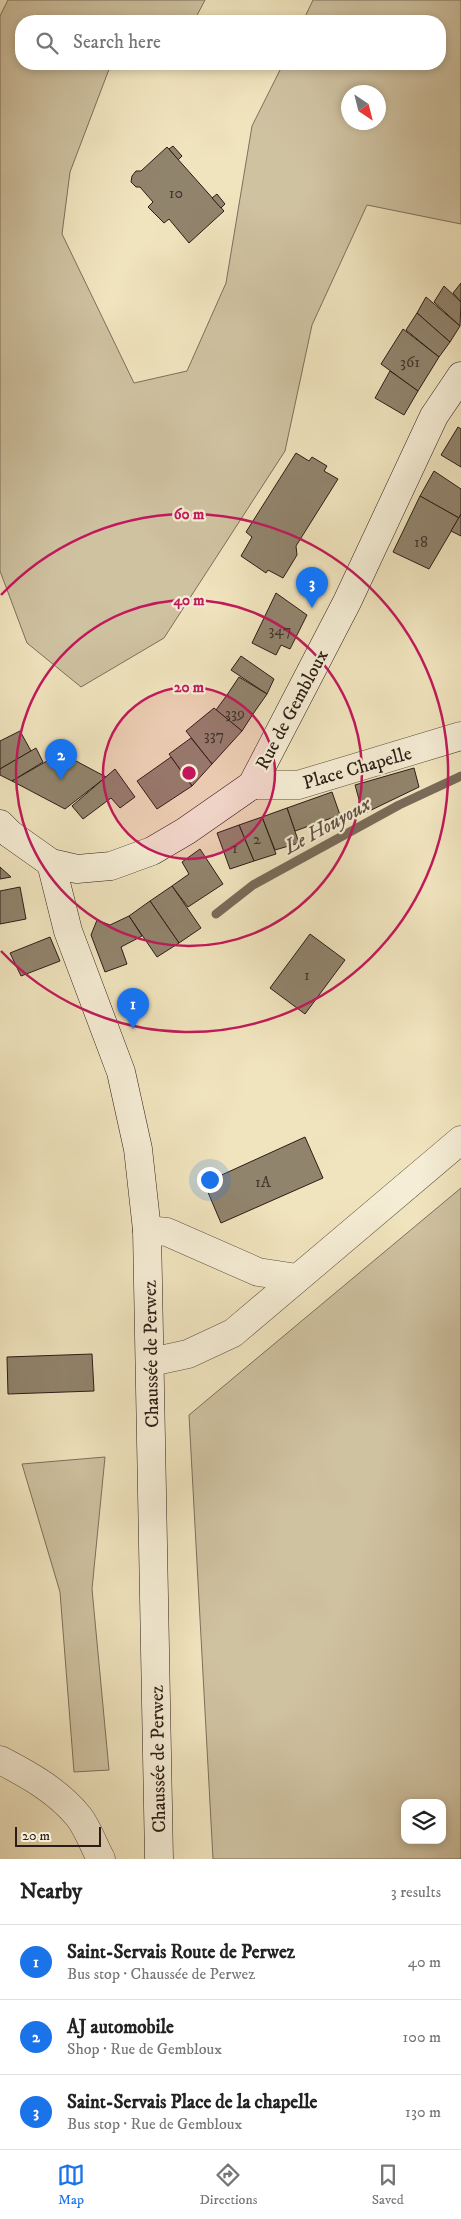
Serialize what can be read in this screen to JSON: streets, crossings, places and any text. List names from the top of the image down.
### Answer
{
  "streets": {
    "main road": ["Rue de Gembloux", "Place Chapelle", "Chaussée de Perwez"]
  },
  "crossings": [
    ["Rue de Gembloux", "Place Chapelle"],
    ["Rue de Gembloux", "Chaussée de Perwez"]
  ],
  "water": ["Le Houyoux"],
  "house_numbers": [
    "10",
    "361",
    "18",
    "347",
    "339",
    "337",
    "2",
    "1",
    "1",
    "1A"
  ],
  "scale_bar": "20 m",
  "north": "bottom right",
  "page": {
    "search": "Search here",
    "pins": ["3", "2", "1"],
    "scale": "20 m",
    "heading": ["Nearby", "3 results"],
    "list": [
      {
        "mark": "1",
        "name": "Saint-Servais Route de Perwez",
        "note": "Bus stop · Chaussée de Perwez",
        "value": "40 m"
      },
      {
        "mark": "2",
        "name": "AJ automobile",
        "note": "Shop · Rue de Gembloux",
        "value": "100 m"
      },
      {
        "mark": "3",
        "name": "Saint-Servais Place de la chapelle",
        "note": "Bus stop · Rue de Gembloux",
        "value": "130 m"
      }
    ],
    "nav": ["Map", "Directions", "Saved"]
  },
  "rings": ["60 m", "40 m", "20 m"]
}
